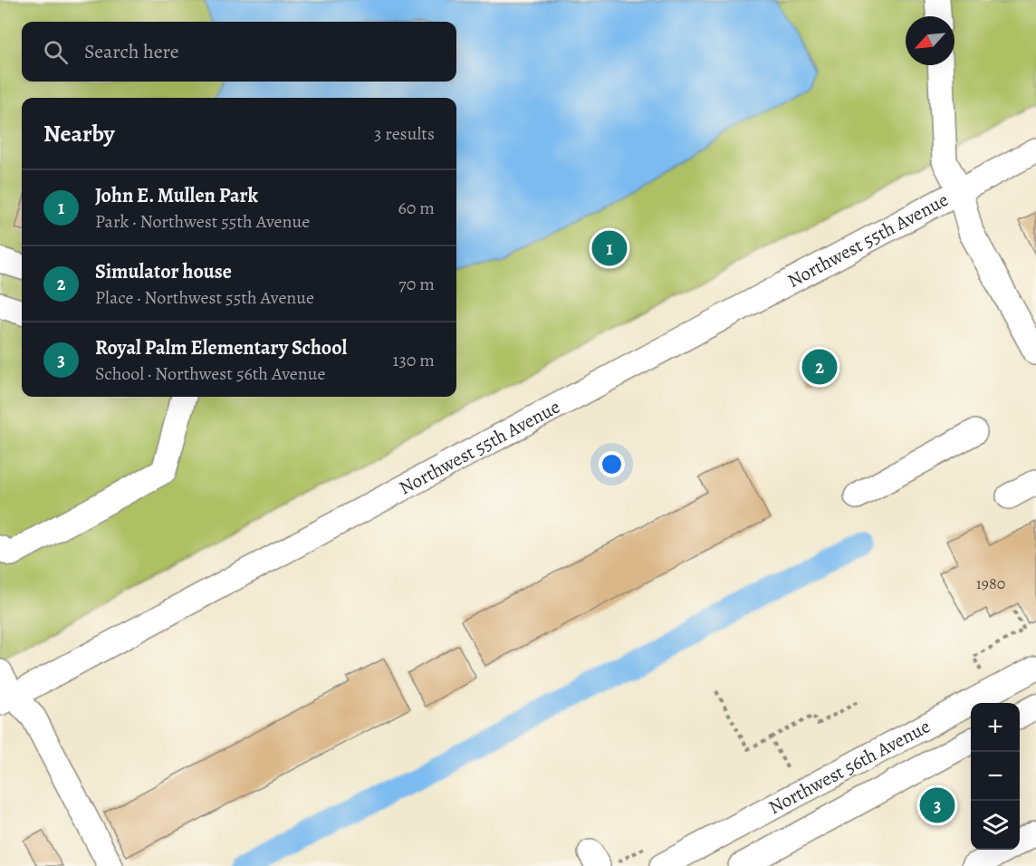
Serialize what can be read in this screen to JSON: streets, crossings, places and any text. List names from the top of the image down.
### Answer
{
  "streets": {
    "street": ["Northwest 55th Avenue", "Northwest 56th Avenue"]
  },
  "house_numbers": ["1980"],
  "north": "bottom left",
  "page": {
    "search": "Search here",
    "heading": ["Nearby", "3 results"],
    "list": [
      {
        "mark": "1",
        "name": "John E. Mullen Park",
        "note": "Park · Northwest 55th Avenue",
        "value": "60 m"
      },
      {
        "mark": "2",
        "name": "Simulator house",
        "note": "Place · Northwest 55th Avenue",
        "value": "70 m"
      },
      {
        "mark": "3",
        "name": "Royal Palm Elementary School",
        "note": "School · Northwest 56th Avenue",
        "value": "130 m"
      }
    ],
    "pins": ["1", "2", "3"],
    "map_buttons": ["+", "−"]
  }
}
